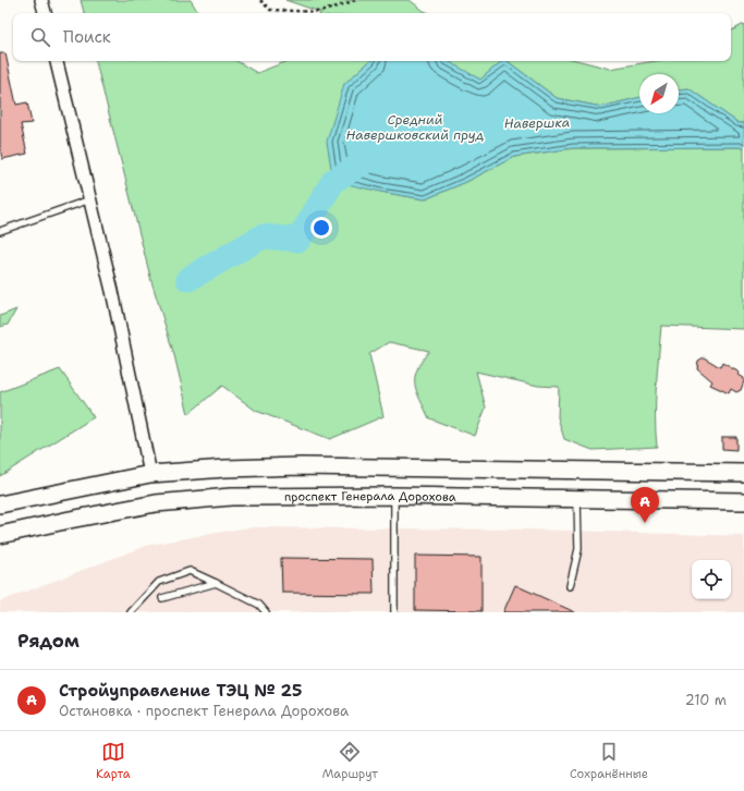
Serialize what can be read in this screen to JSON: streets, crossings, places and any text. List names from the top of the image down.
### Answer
{
  "streets": {
    "main road": ["проспект Генерала Дорохова"]
  },
  "water": ["Средний Навершковский пруд", "Навершка"],
  "north": "bottom left",
  "page": {
    "search": "Поиск",
    "pins": "A",
    "heading": "Рядом",
    "list": [
      {
        "mark": "A",
        "name": "Стройуправление ТЭЦ № 25",
        "note": "Остановка · проспект Генерала Дорохова",
        "value": "210 m"
      }
    ],
    "nav": ["Карта", "Маршрут", "Сохранённые"]
  }
}
